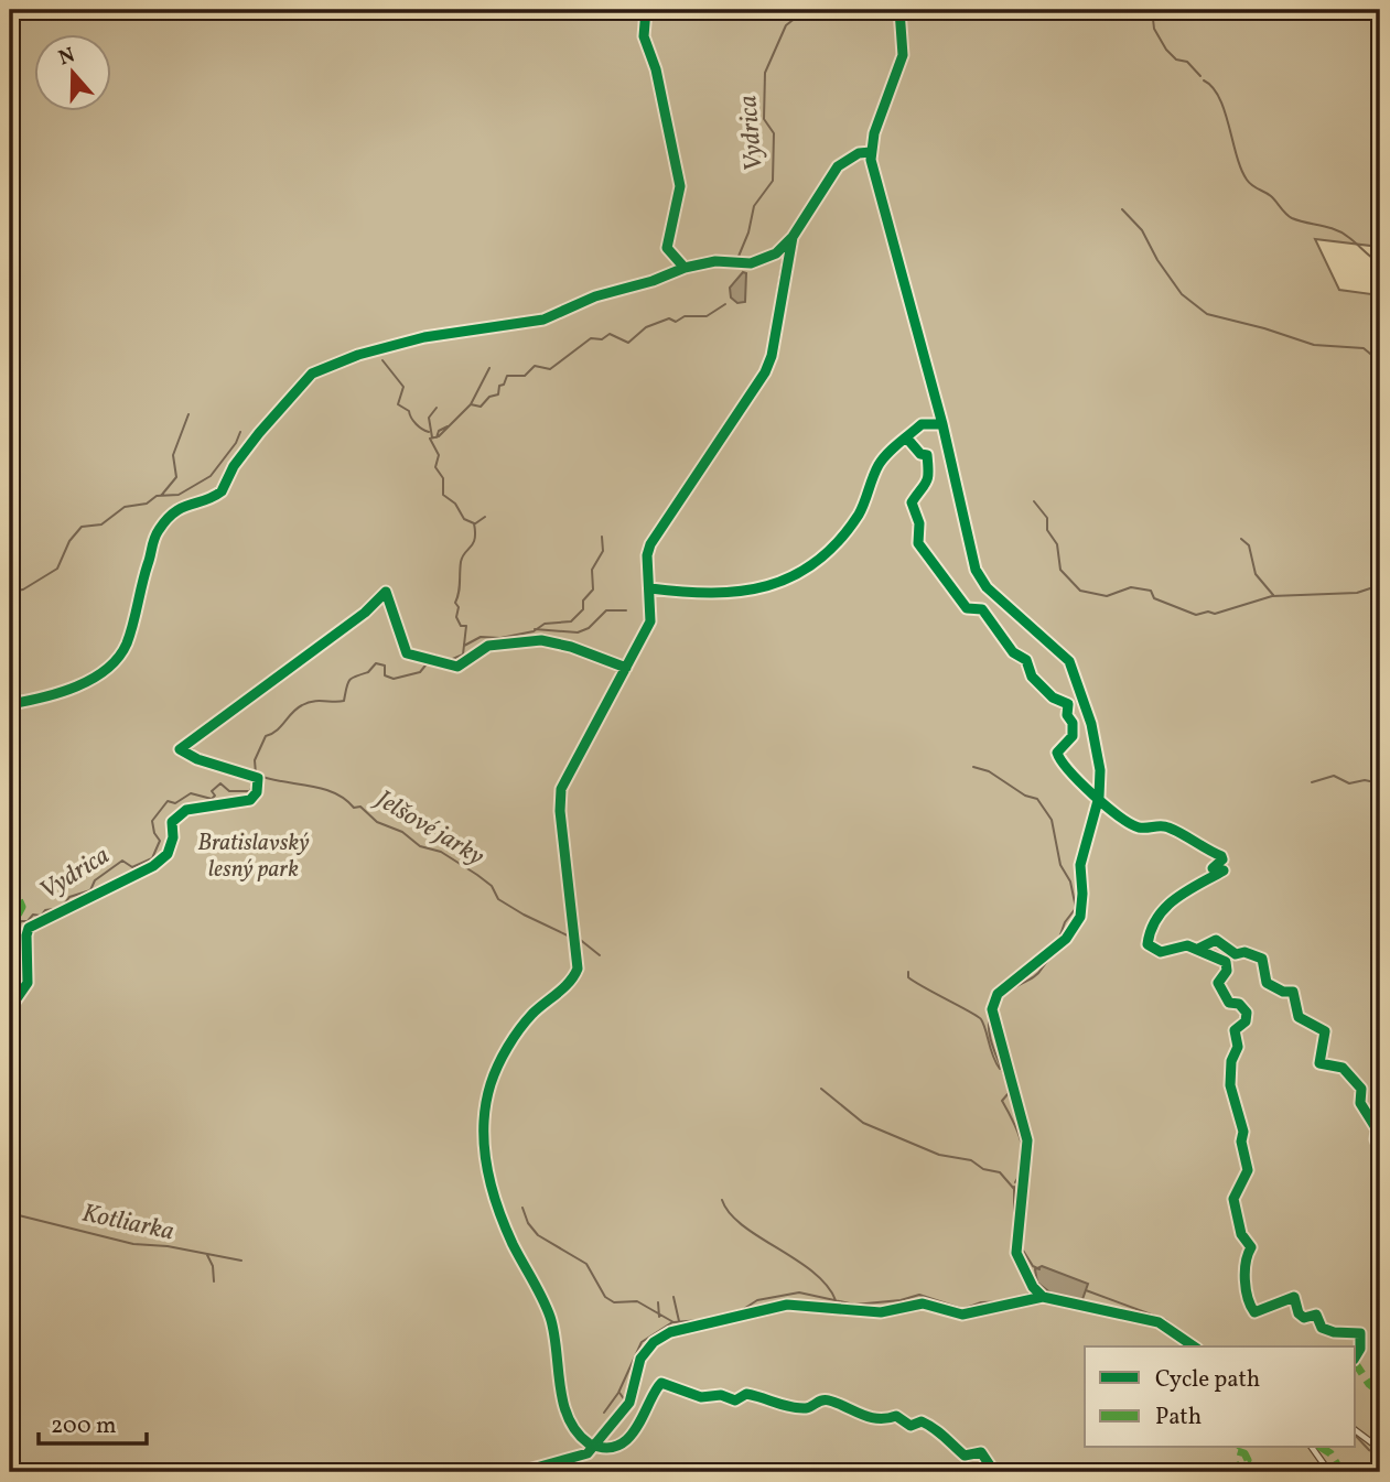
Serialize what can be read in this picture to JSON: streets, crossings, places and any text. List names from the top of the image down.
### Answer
{
  "water": ["Vydrica", "Jelšové jarky", "Kotliarka"],
  "parks": ["Bratislavský lesný park"],
  "legend": ["Cycle path", "Path"],
  "scale_bar": "200 m",
  "north": "top"
}
